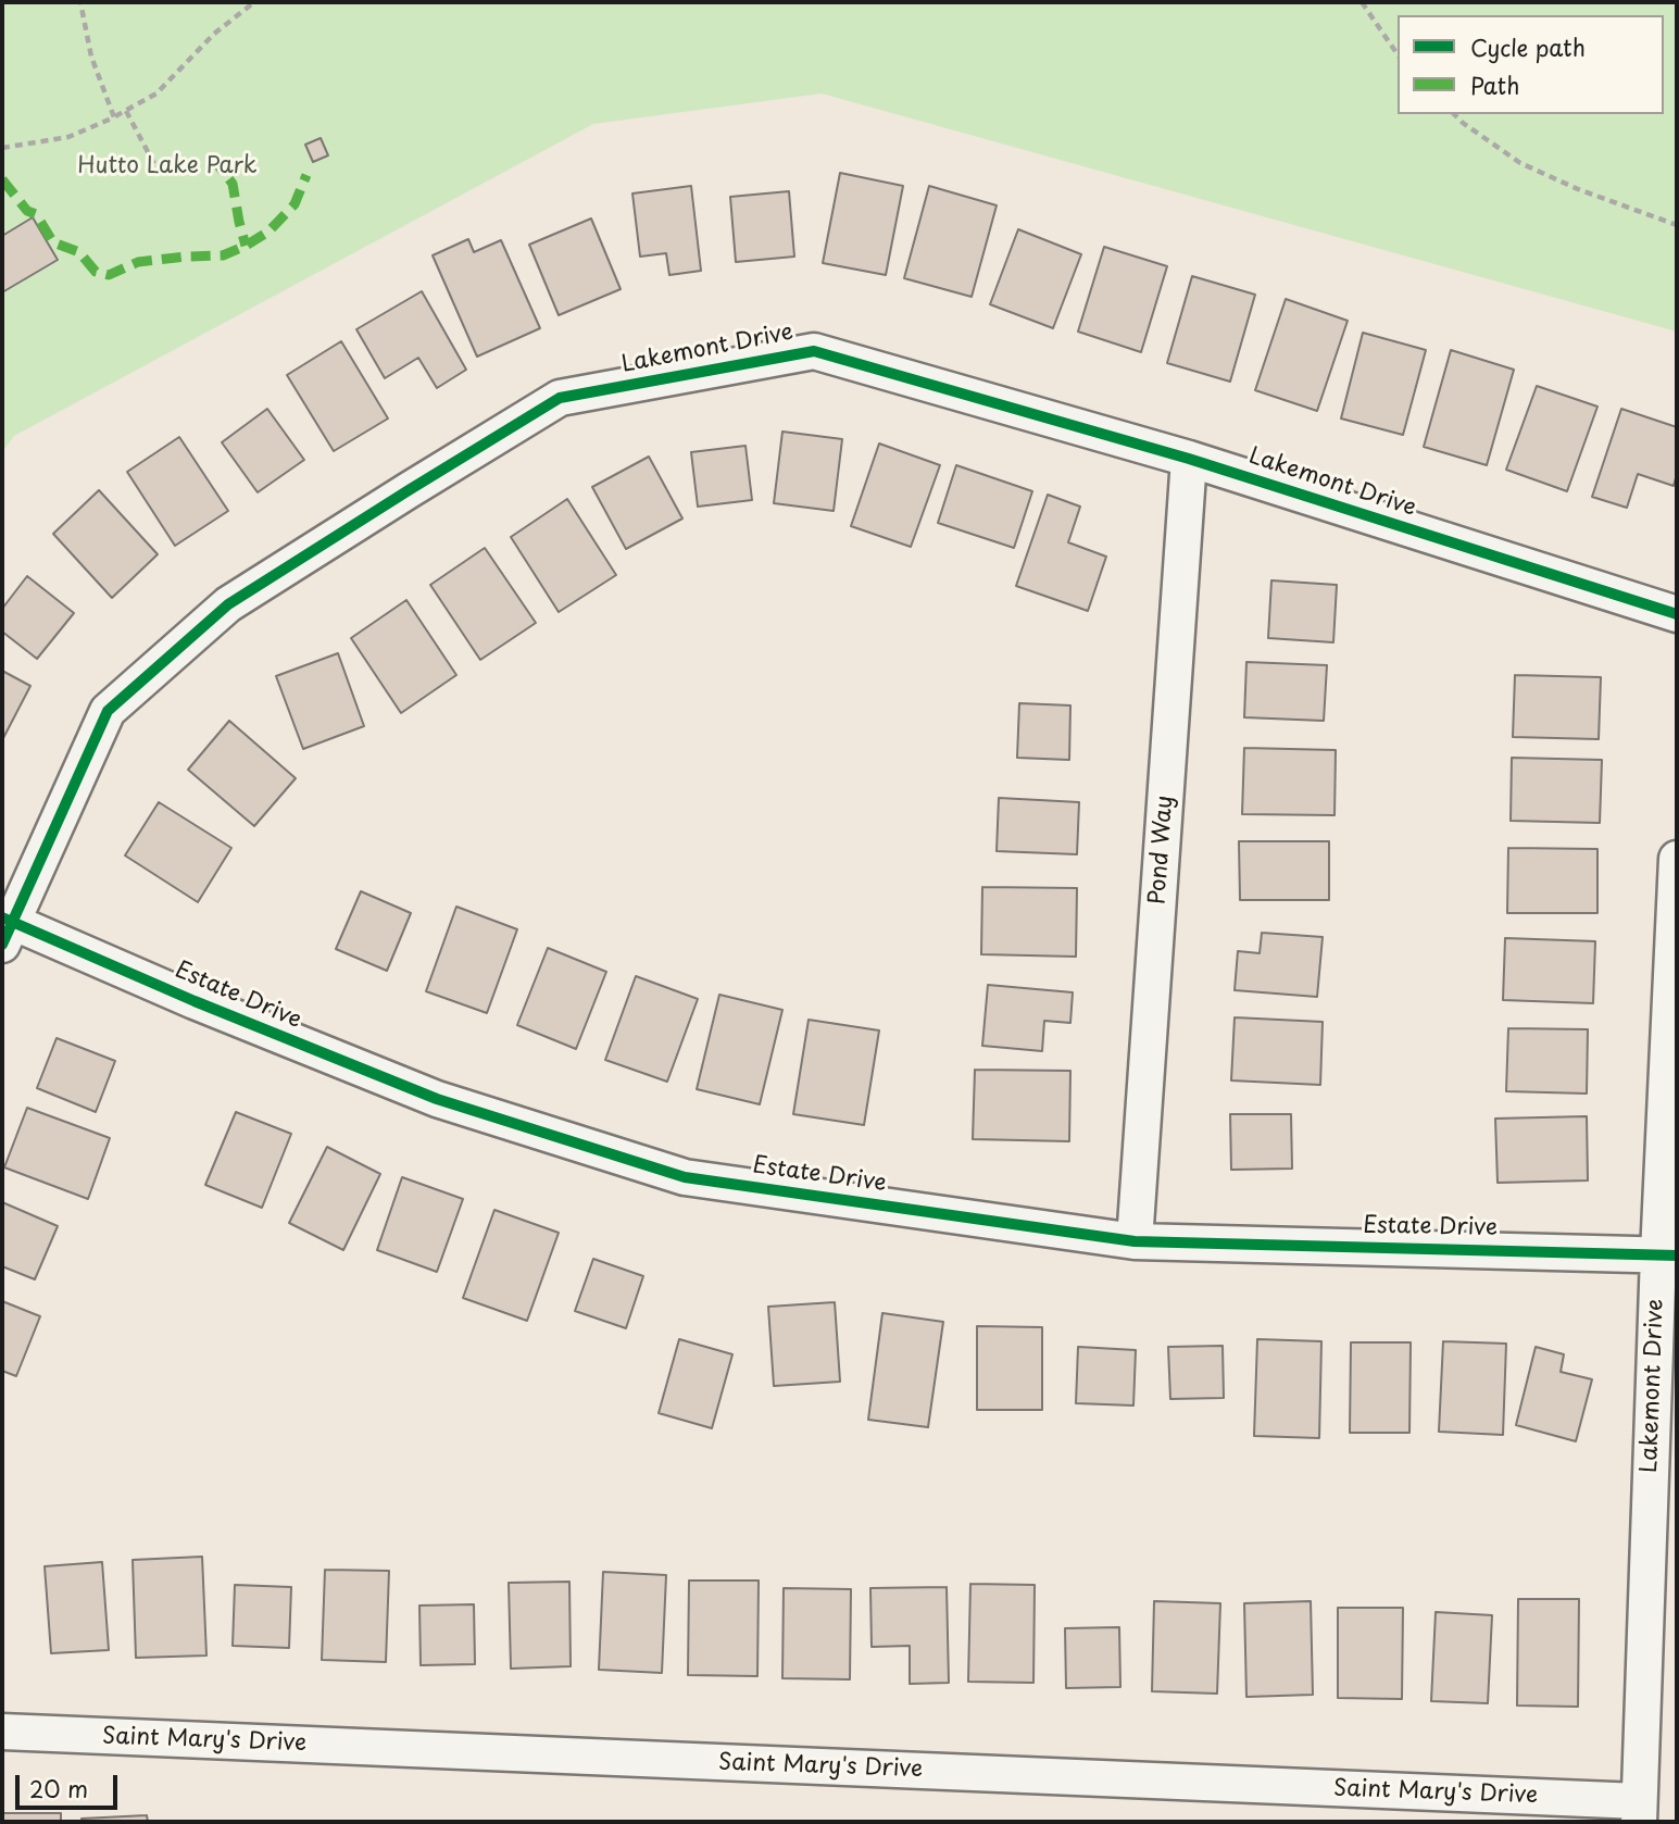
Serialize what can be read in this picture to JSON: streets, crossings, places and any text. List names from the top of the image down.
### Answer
{
  "streets": {
    "street": [
      "Lakemont Drive",
      "Pond Way",
      "Estate Drive",
      "Saint Mary's Drive"
    ]
  },
  "crossings": [
    ["Lakemont Drive", "Pond Way"],
    ["Lakemont Drive", "Estate Drive"],
    ["Lakemont Drive", "Saint Mary's Drive"],
    ["Pond Way", "Estate Drive"]
  ],
  "parks": ["Hutto Lake Park"],
  "legend": ["Cycle path", "Path"],
  "scale_bar": "20 m"
}
